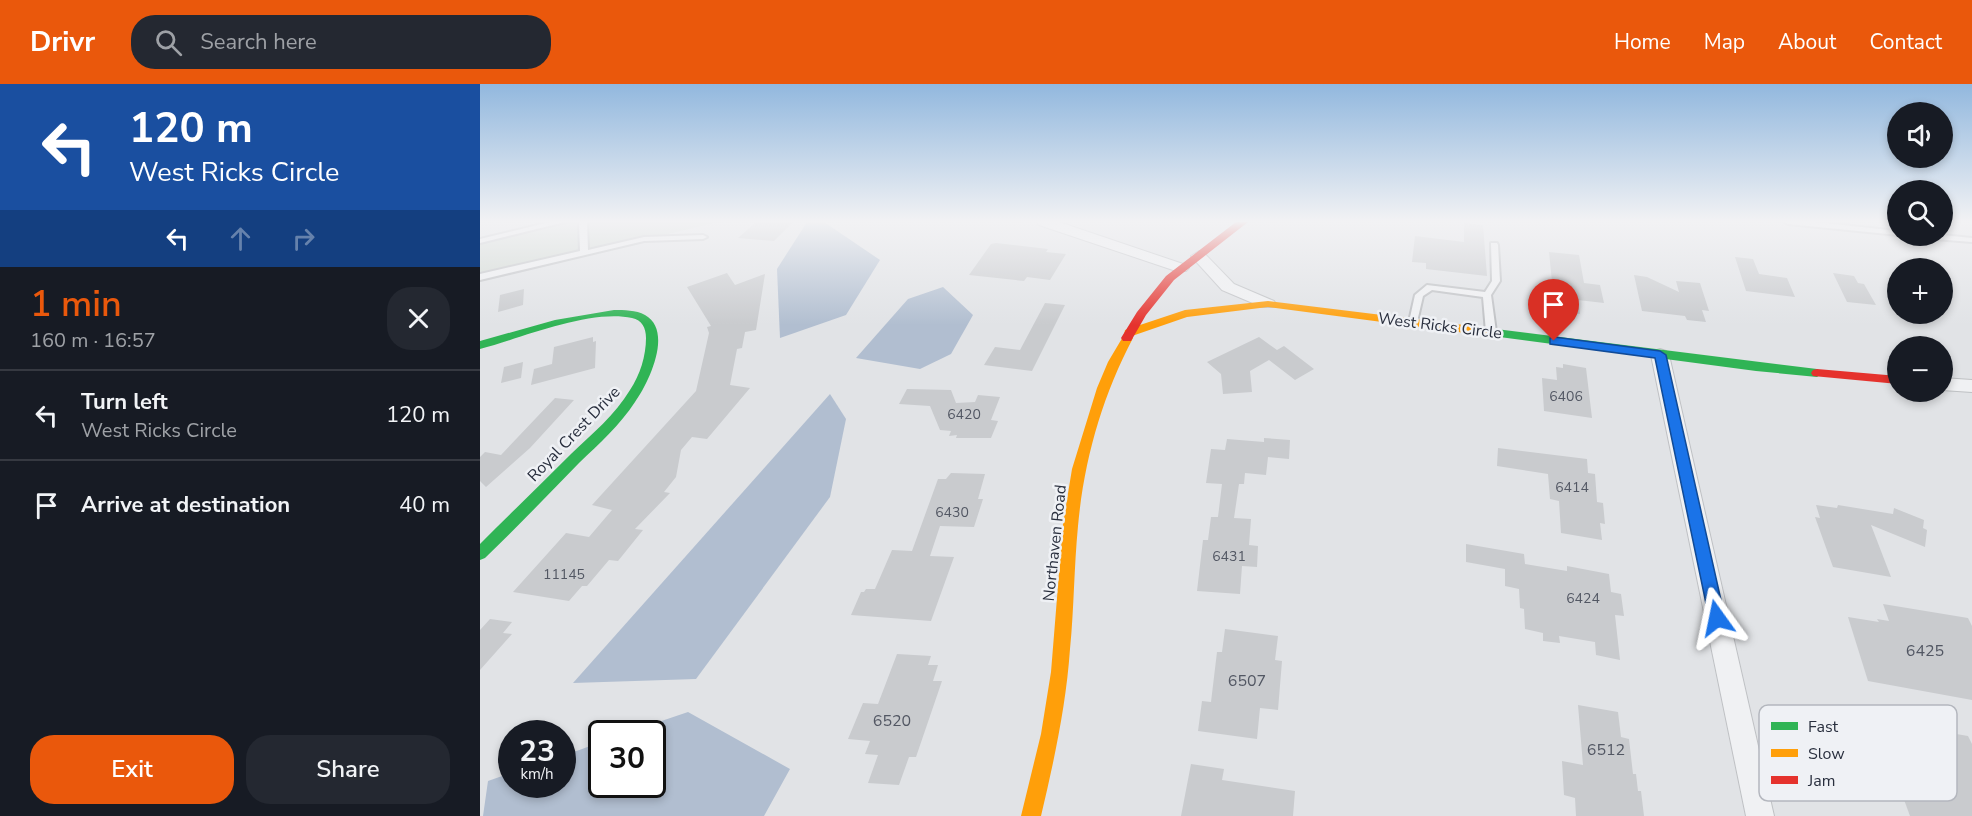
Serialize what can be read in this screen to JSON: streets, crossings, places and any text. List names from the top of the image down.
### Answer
{
  "streets": {
    "street": ["West Ricks Circle", "Royal Crest Drive", "Northaven Road"]
  },
  "crossings": [
    ["West Ricks Circle", "Northaven Road"]
  ],
  "house_numbers": [
    "6406",
    "6420",
    "6414",
    "6430",
    "6431",
    "11145",
    "6424",
    "6425",
    "6507",
    "6520",
    "6512"
  ],
  "legend": ["Fast", "Slow", "Jam"],
  "page": {
    "header": "Drivr",
    "search": "Search here",
    "nav": [
      "Home",
      "Map",
      "About",
      "Contact"
    ],
    "turn": ["120 m", "West Ricks Circle"],
    "map_buttons": ["+", "−"],
    "heading": ["1 min", "160 m · 16:57"],
    "list": [
      {
        "name": "Turn left",
        "note": "West Ricks Circle",
        "value": "120 m"
      },
      {
        "name": "Arrive at destination",
        "value": "40 m"
      }
    ],
    "speed": "23 km/h",
    "limit": "30",
    "buttons": ["Exit", "Share"]
  }
}
